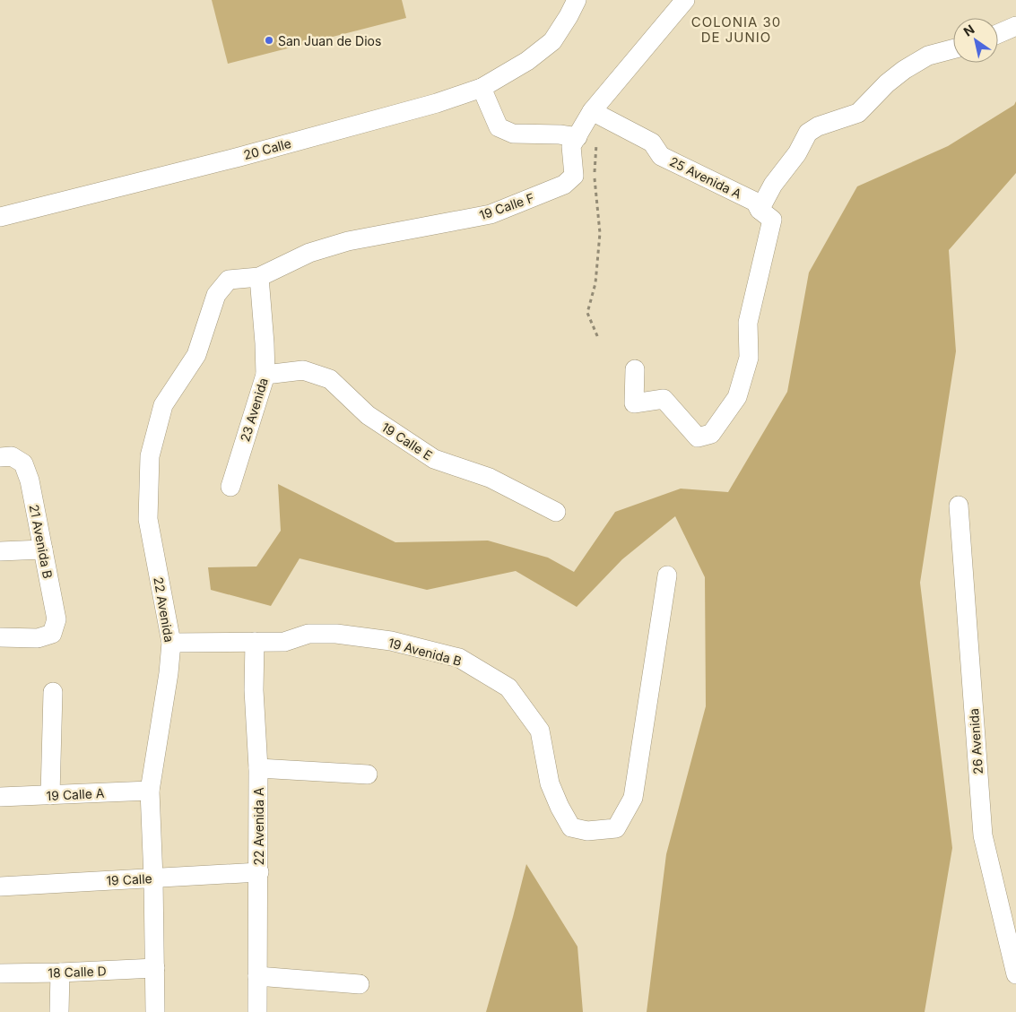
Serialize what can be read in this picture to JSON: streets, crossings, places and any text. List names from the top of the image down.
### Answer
{
  "streets": {
    "street": [
      "20 Calle",
      "25 Avenida A",
      "19 Calle F",
      "23 Avenida",
      "19 Calle E",
      "21 Avenida B",
      "22 Avenida",
      "19 Avenida B",
      "26 Avenida",
      "19 Calle A",
      "22 Avenida A",
      "19 Calle",
      "18 Calle D"
    ]
  },
  "crossings": [
    ["25 Avenida A", "19 Calle F"],
    ["19 Calle F", "23 Avenida"],
    ["19 Calle F", "22 Avenida"],
    ["23 Avenida", "19 Calle E"],
    ["22 Avenida", "19 Avenida B"],
    ["22 Avenida", "19 Calle A"],
    ["22 Avenida", "19 Calle"],
    ["22 Avenida", "18 Calle D"],
    ["19 Avenida B", "22 Avenida A"],
    ["22 Avenida A", "19 Calle"]
  ],
  "districts": ["COLONIA 30 DE JUNIO"],
  "places": ["San Juan de Dios"],
  "north": "top left"
}
